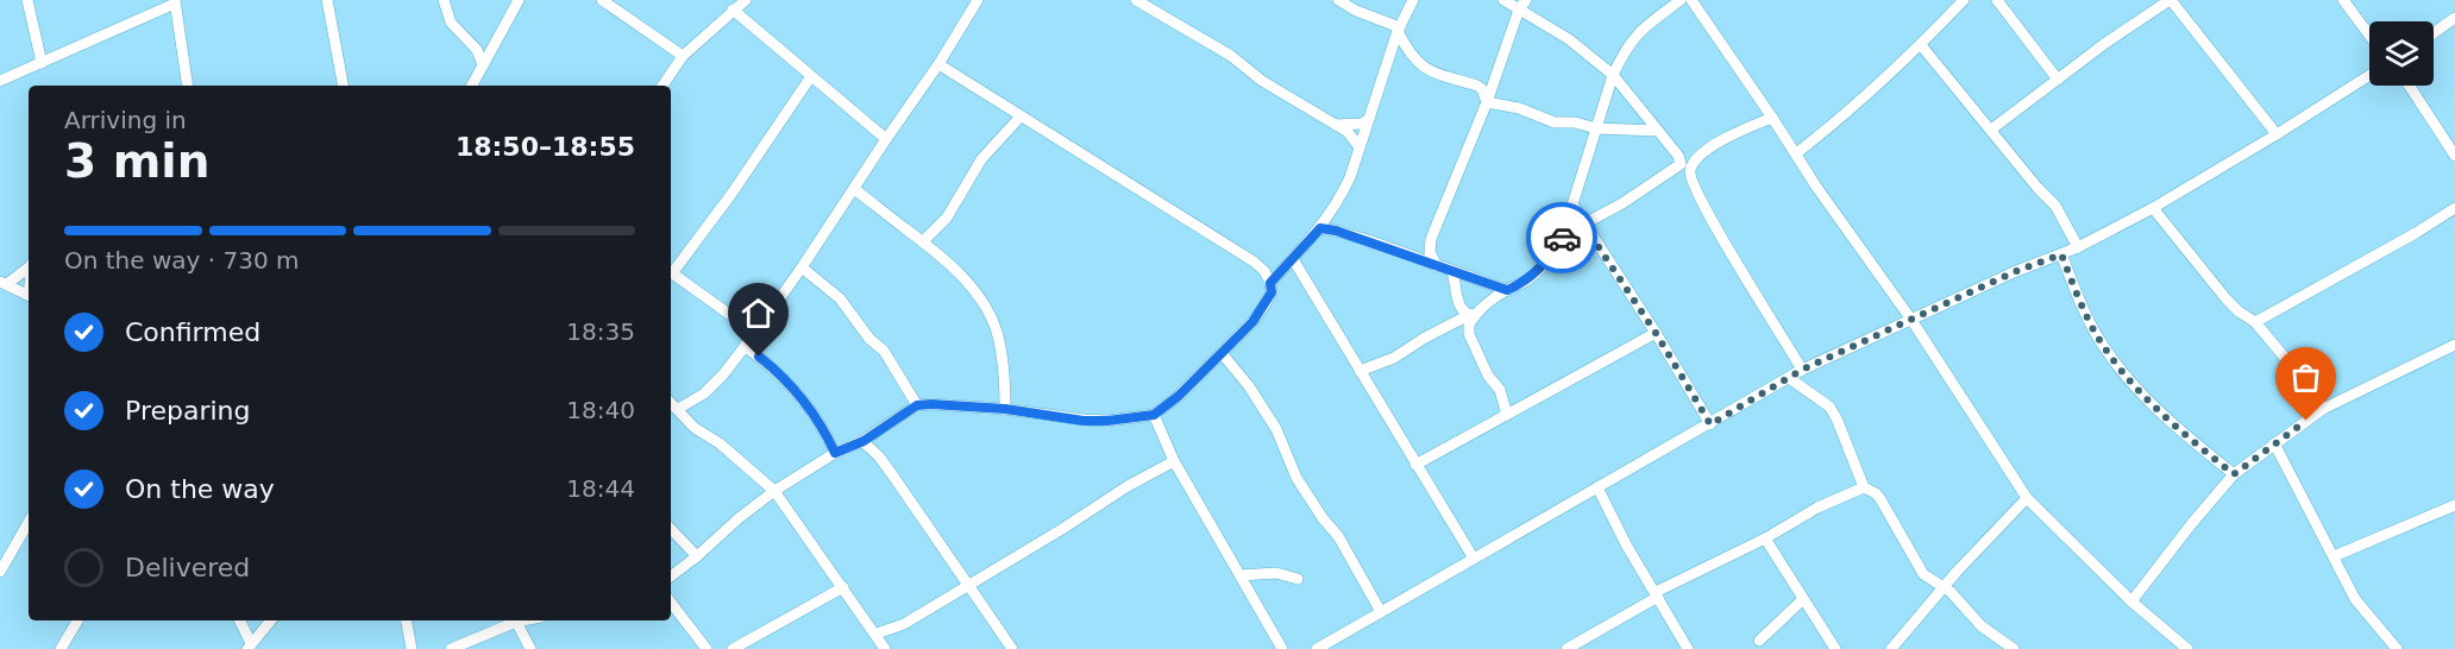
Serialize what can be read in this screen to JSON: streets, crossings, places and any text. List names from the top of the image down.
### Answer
{
  "page": {
    "heading": ["3 min", "Arriving in", "18:50–18:55"],
    "bar": "On the way · 730 m",
    "list": [
      ["Confirmed", "18:35"],
      ["Preparing", "18:40"],
      ["On the way", "18:44"],
      "Delivered"
    ]
  }
}
